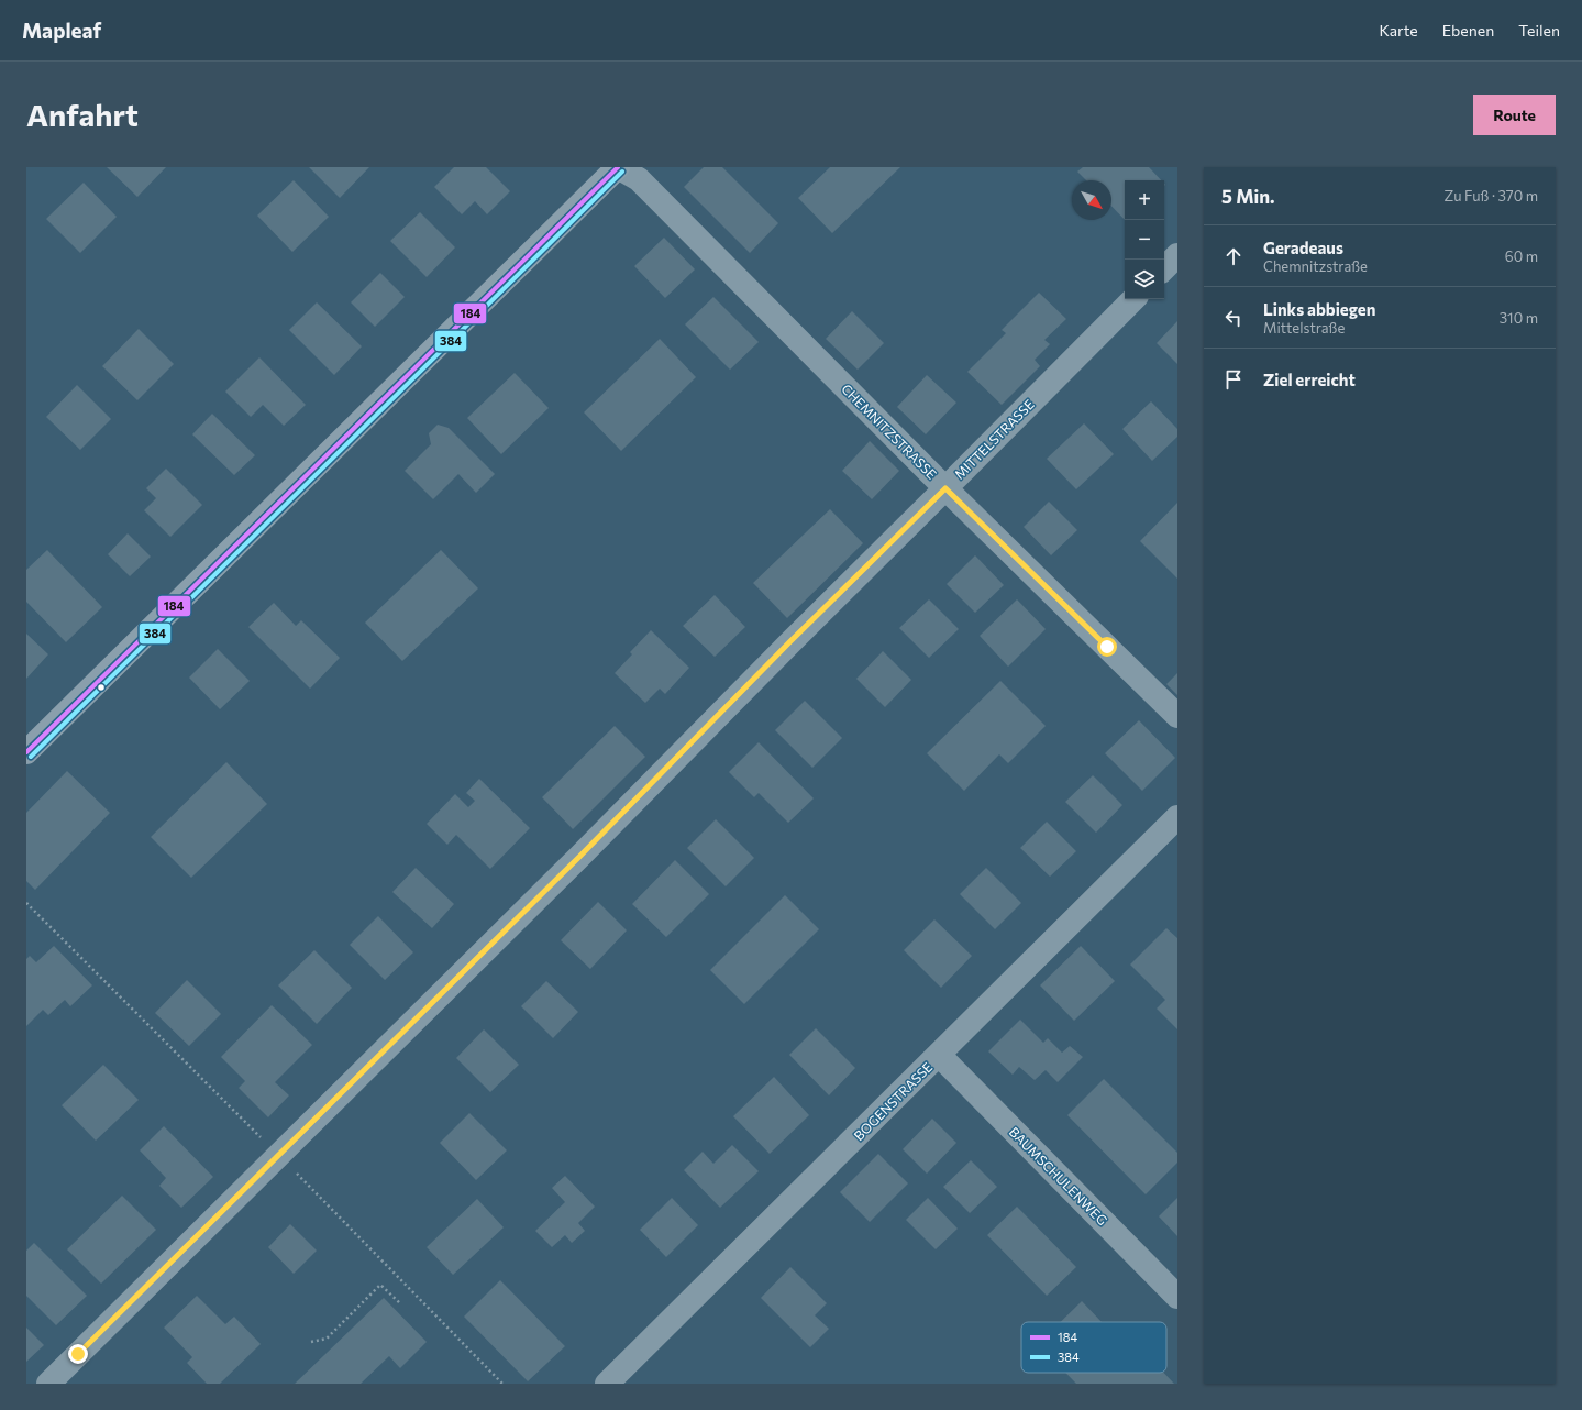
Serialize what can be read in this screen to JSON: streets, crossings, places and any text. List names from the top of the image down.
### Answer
{
  "streets": {
    "street": [
      "CHEMNITZSTRASSE",
      "MITTELSTRASSE",
      "BOGENSTRASSE",
      "BAUMSCHULENWEG"
    ]
  },
  "crossings": [
    ["CHEMNITZSTRASSE", "MITTELSTRASSE"],
    ["BOGENSTRASSE", "BAUMSCHULENWEG"]
  ],
  "lines": ["transit line 184", "transit line 384"],
  "legend": ["184", "384"],
  "north": "bottom right",
  "page": {
    "header": "Mapleaf",
    "nav": ["Karte", "Ebenen", "Teilen"],
    "buttons": "Route",
    "title": "Anfahrt",
    "heading": ["5 Min.", "Zu Fuß · 370 m"],
    "map_buttons": ["+", "−"],
    "list": [
      ["Geradeaus", "Chemnitzstraße", "60 m"],
      ["Links abbiegen", "Mittelstraße", "310 m"],
      "Ziel erreicht"
    ]
  }
}
